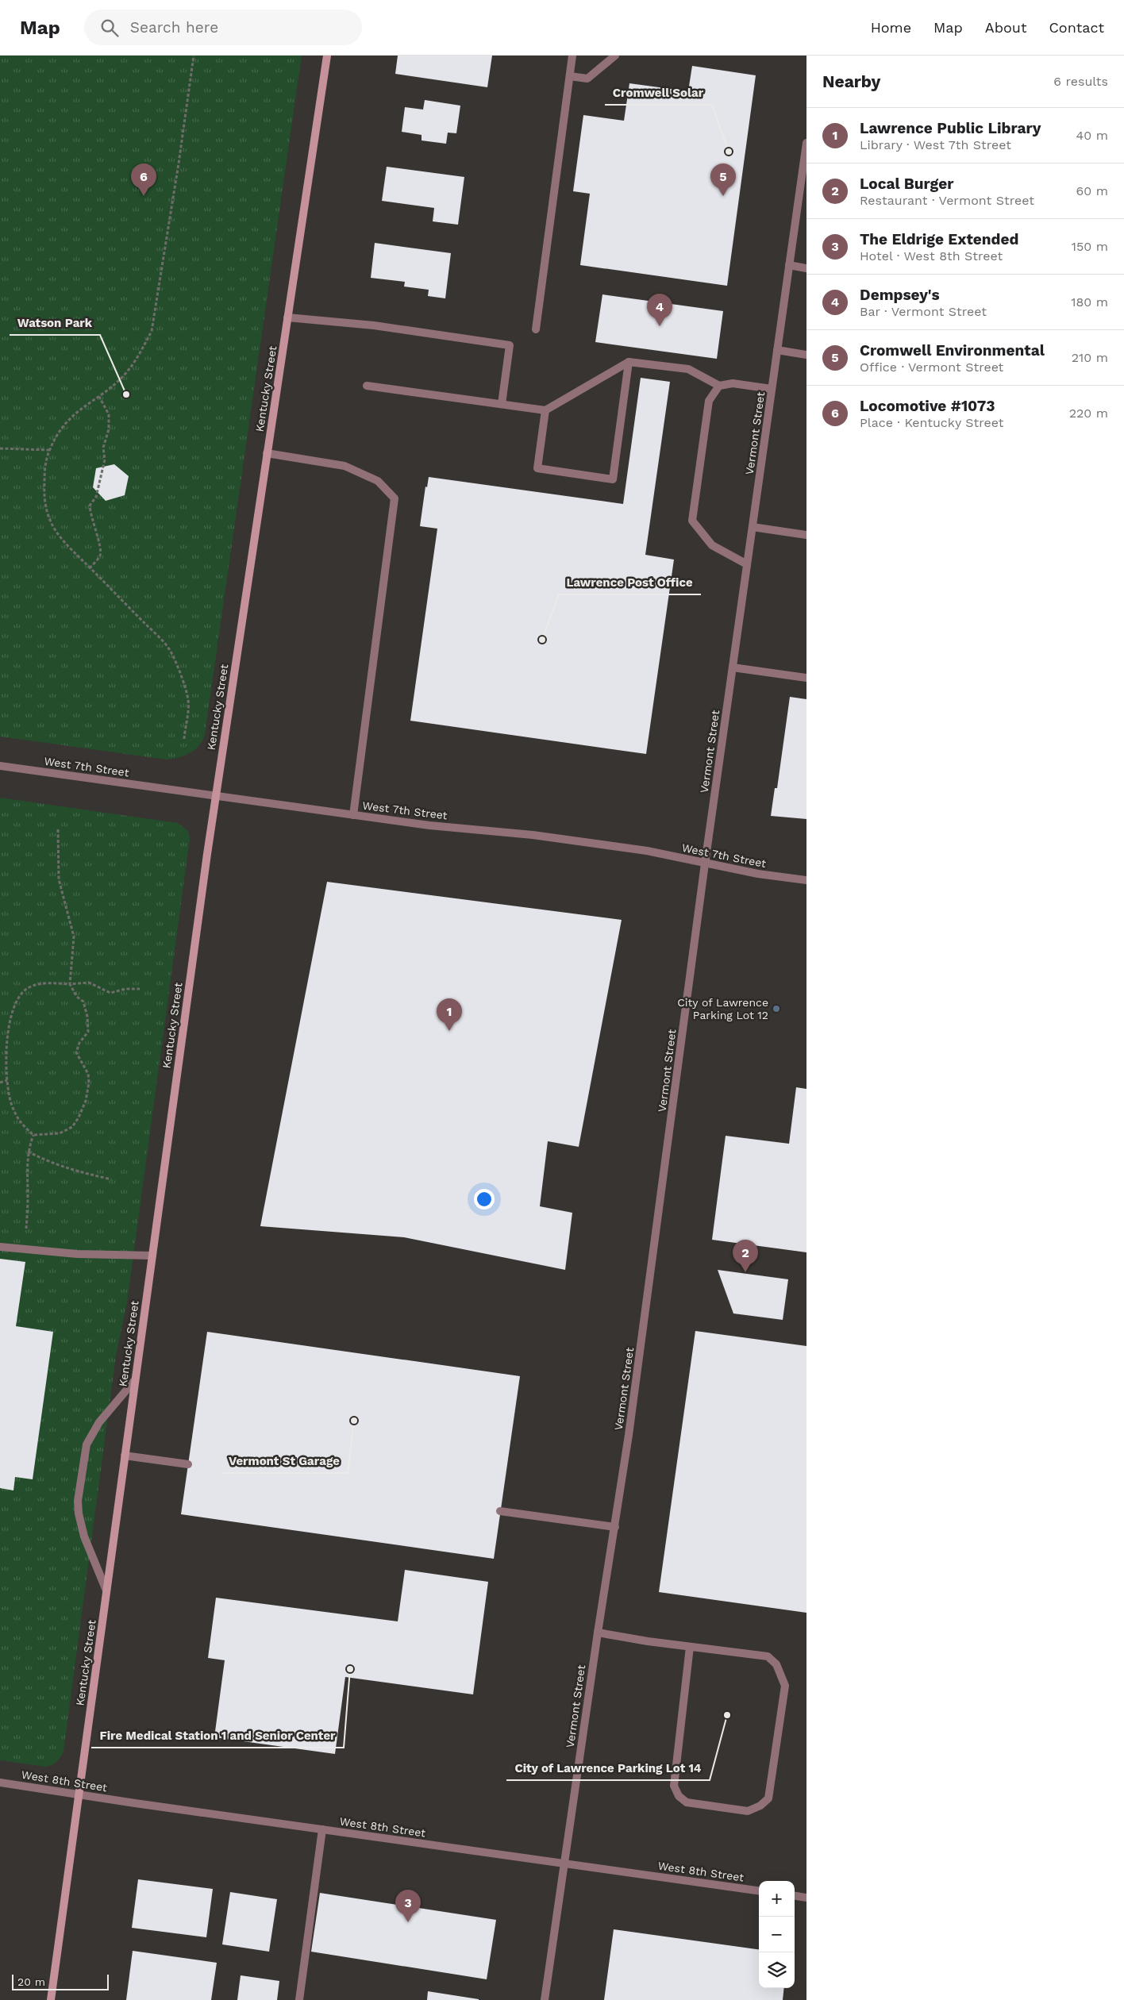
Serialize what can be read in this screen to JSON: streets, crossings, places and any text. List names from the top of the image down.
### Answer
{
  "streets": {
    "main road": ["Kentucky Street"],
    "street": ["Vermont Street", "West 7th Street", "West 8th Street"]
  },
  "crossings": [
    ["Kentucky Street", "West 7th Street"],
    ["Kentucky Street", "West 8th Street"],
    ["Vermont Street", "West 7th Street"],
    ["Vermont Street", "West 8th Street"]
  ],
  "places": [
    "Cromwell Solar",
    "Watson Park",
    "Lawrence Post Office",
    "City of Lawrence Parking Lot 12",
    "Vermont St Garage",
    "Fire Medical Station 1 and Senior Center",
    "City of Lawrence Parking Lot 14"
  ],
  "scale_bar": "20 m",
  "page": {
    "header": "Map",
    "search": "Search here",
    "nav": [
      "Home",
      "Map",
      "About",
      "Contact"
    ],
    "heading": ["Nearby", "6 results"],
    "list": [
      {
        "mark": "1",
        "name": "Lawrence Public Library",
        "note": "Library · West 7th Street",
        "value": "40 m"
      },
      {
        "mark": "2",
        "name": "Local Burger",
        "note": "Restaurant · Vermont Street",
        "value": "60 m"
      },
      {
        "mark": "3",
        "name": "The Eldrige Extended",
        "note": "Hotel · West 8th Street",
        "value": "150 m"
      },
      {
        "mark": "4",
        "name": "Dempsey's",
        "note": "Bar · Vermont Street",
        "value": "180 m"
      },
      {
        "mark": "5",
        "name": "Cromwell Environmental",
        "note": "Office · Vermont Street",
        "value": "210 m"
      },
      {
        "mark": "6",
        "name": "Locomotive #1073",
        "note": "Place · Kentucky Street",
        "value": "220 m"
      }
    ],
    "pins": [
      "5",
      "6",
      "4",
      "1",
      "2",
      "3"
    ],
    "map_buttons": ["+", "−"],
    "scale": "20 m"
  }
}
